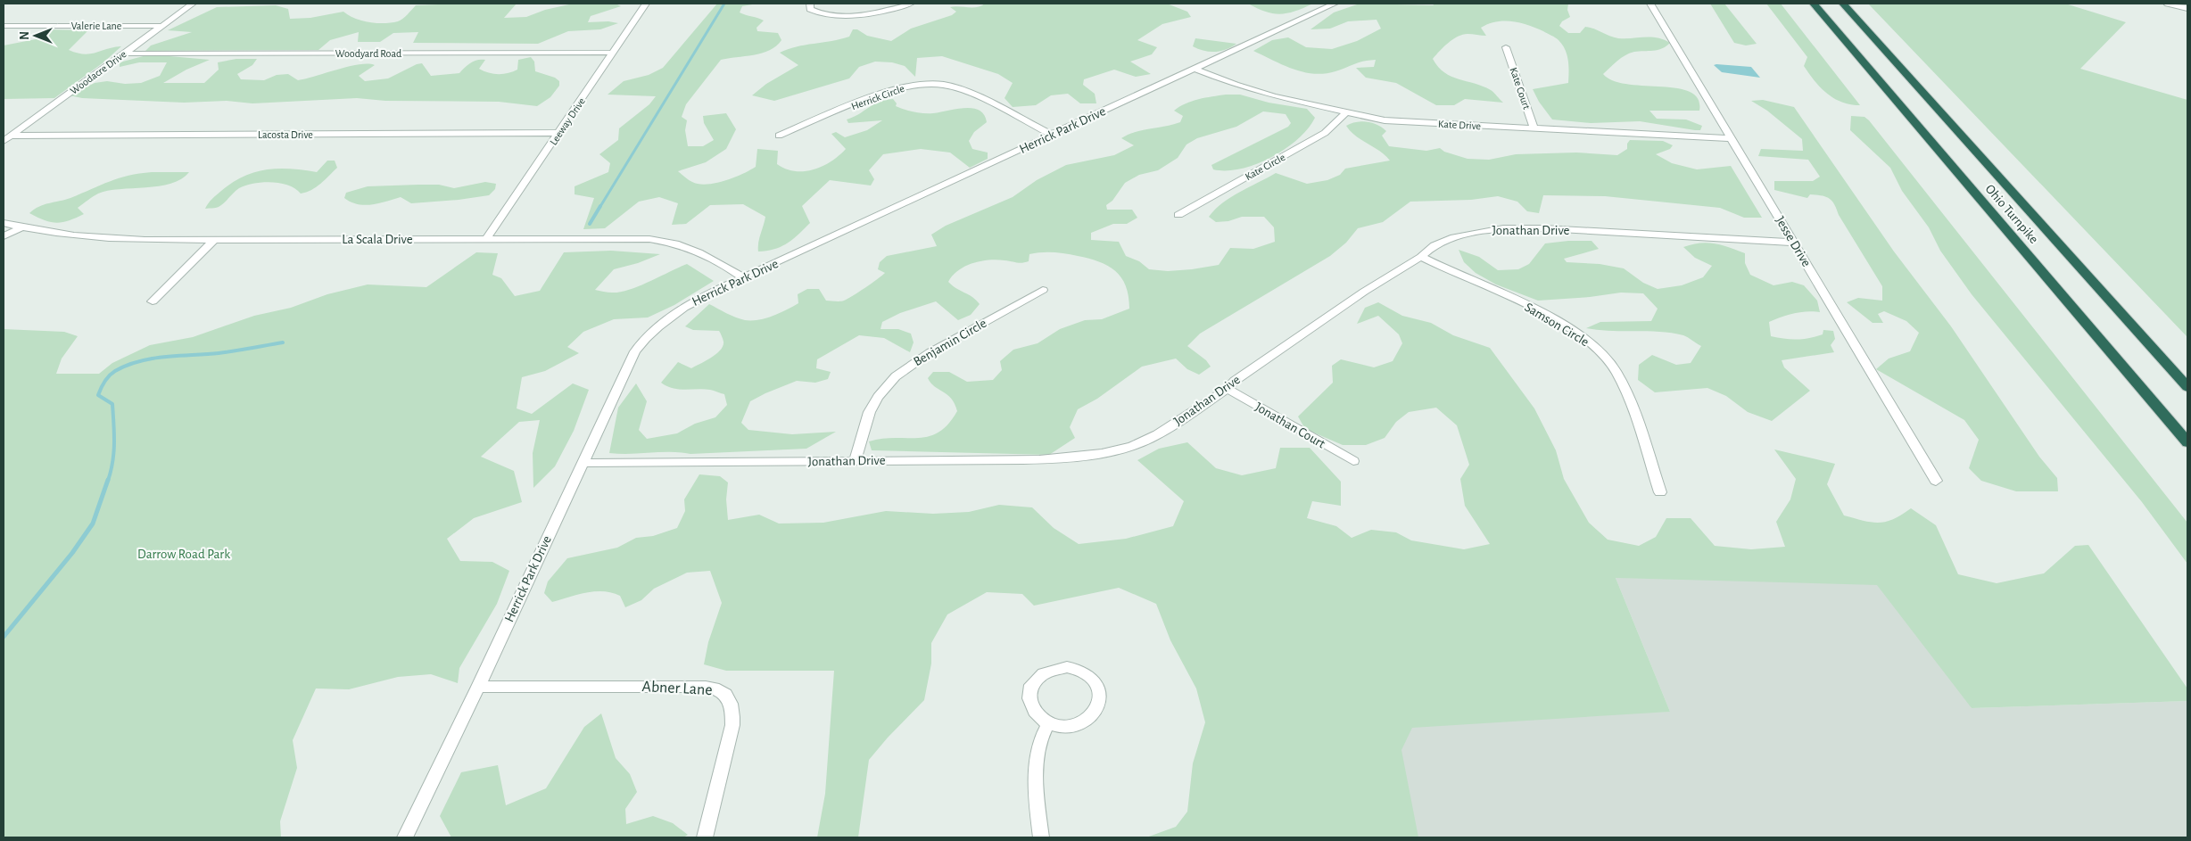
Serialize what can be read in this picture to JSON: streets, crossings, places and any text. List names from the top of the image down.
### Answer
{
  "streets": {
    "highway": ["Ohio Turnpike"],
    "street": [
      "Valerie Lane",
      "Woodyard Road",
      "Woodacre Drive",
      "Kate Court",
      "Herrick Circle",
      "Leeway Drive",
      "Kate Drive",
      "Herrick Park Drive",
      "Lacosta Drive",
      "Kate Circle",
      "Jonathan Drive",
      "La Scala Drive",
      "Jesse Drive",
      "Samson Circle",
      "Benjamin Circle",
      "Jonathan Court",
      "Abner Lane"
    ]
  },
  "crossings": [
    ["Valerie Lane", "Woodacre Drive"],
    ["Woodyard Road", "Woodacre Drive"],
    ["Woodyard Road", "Leeway Drive"],
    ["Woodacre Drive", "Lacosta Drive"],
    ["Kate Court", "Kate Drive"],
    ["Herrick Circle", "Herrick Park Drive"],
    ["Leeway Drive", "Lacosta Drive"],
    ["Leeway Drive", "La Scala Drive"],
    ["Kate Drive", "Herrick Park Drive"],
    ["Kate Drive", "Kate Circle"],
    ["Kate Drive", "Jesse Drive"],
    ["Herrick Park Drive", "Jonathan Drive"],
    ["Herrick Park Drive", "La Scala Drive"],
    ["Herrick Park Drive", "Abner Lane"],
    ["Jonathan Drive", "Jesse Drive"],
    ["Jonathan Drive", "Samson Circle"],
    ["Jonathan Drive", "Benjamin Circle"],
    ["Jonathan Drive", "Jonathan Court"]
  ],
  "parks": ["Darrow Road Park"],
  "north": "left"
}
